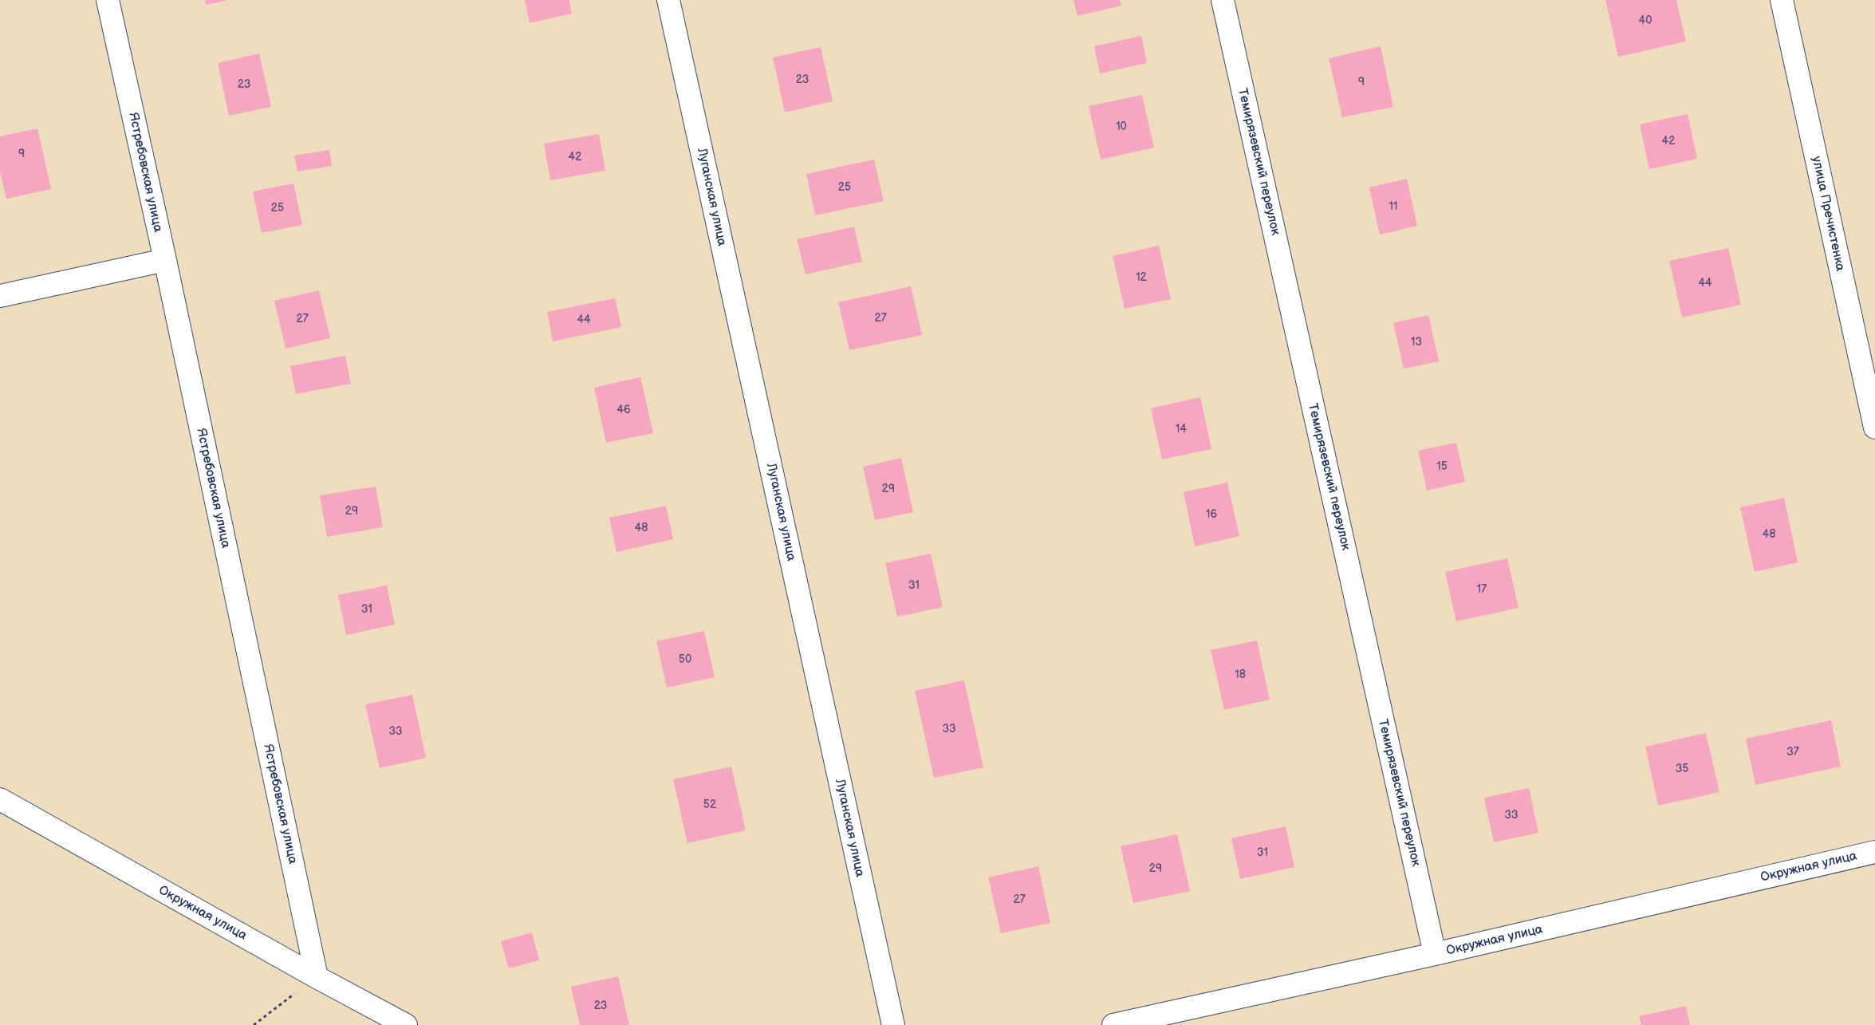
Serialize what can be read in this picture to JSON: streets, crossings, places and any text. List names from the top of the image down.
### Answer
{
  "streets": {
    "street": [
      "Темирязевский переулок",
      "Ястребовская улица",
      "Луганская улица",
      "улица Пречистенка",
      "Окружная улица"
    ]
  },
  "crossings": [
    ["Темирязевский переулок", "Окружная улица"],
    ["Ястребовская улица", "Окружная улица"]
  ],
  "house_numbers": [
    "40",
    "23",
    "9",
    "23",
    "10",
    "42",
    "9",
    "42",
    "25",
    "11",
    "25",
    "12",
    "44",
    "27",
    "27",
    "44",
    "13",
    "46",
    "14",
    "15",
    "29",
    "29",
    "16",
    "48",
    "48",
    "31",
    "17",
    "31",
    "50",
    "18",
    "33",
    "33",
    "37",
    "35",
    "52",
    "33",
    "31",
    "29",
    "27",
    "23"
  ]
}
